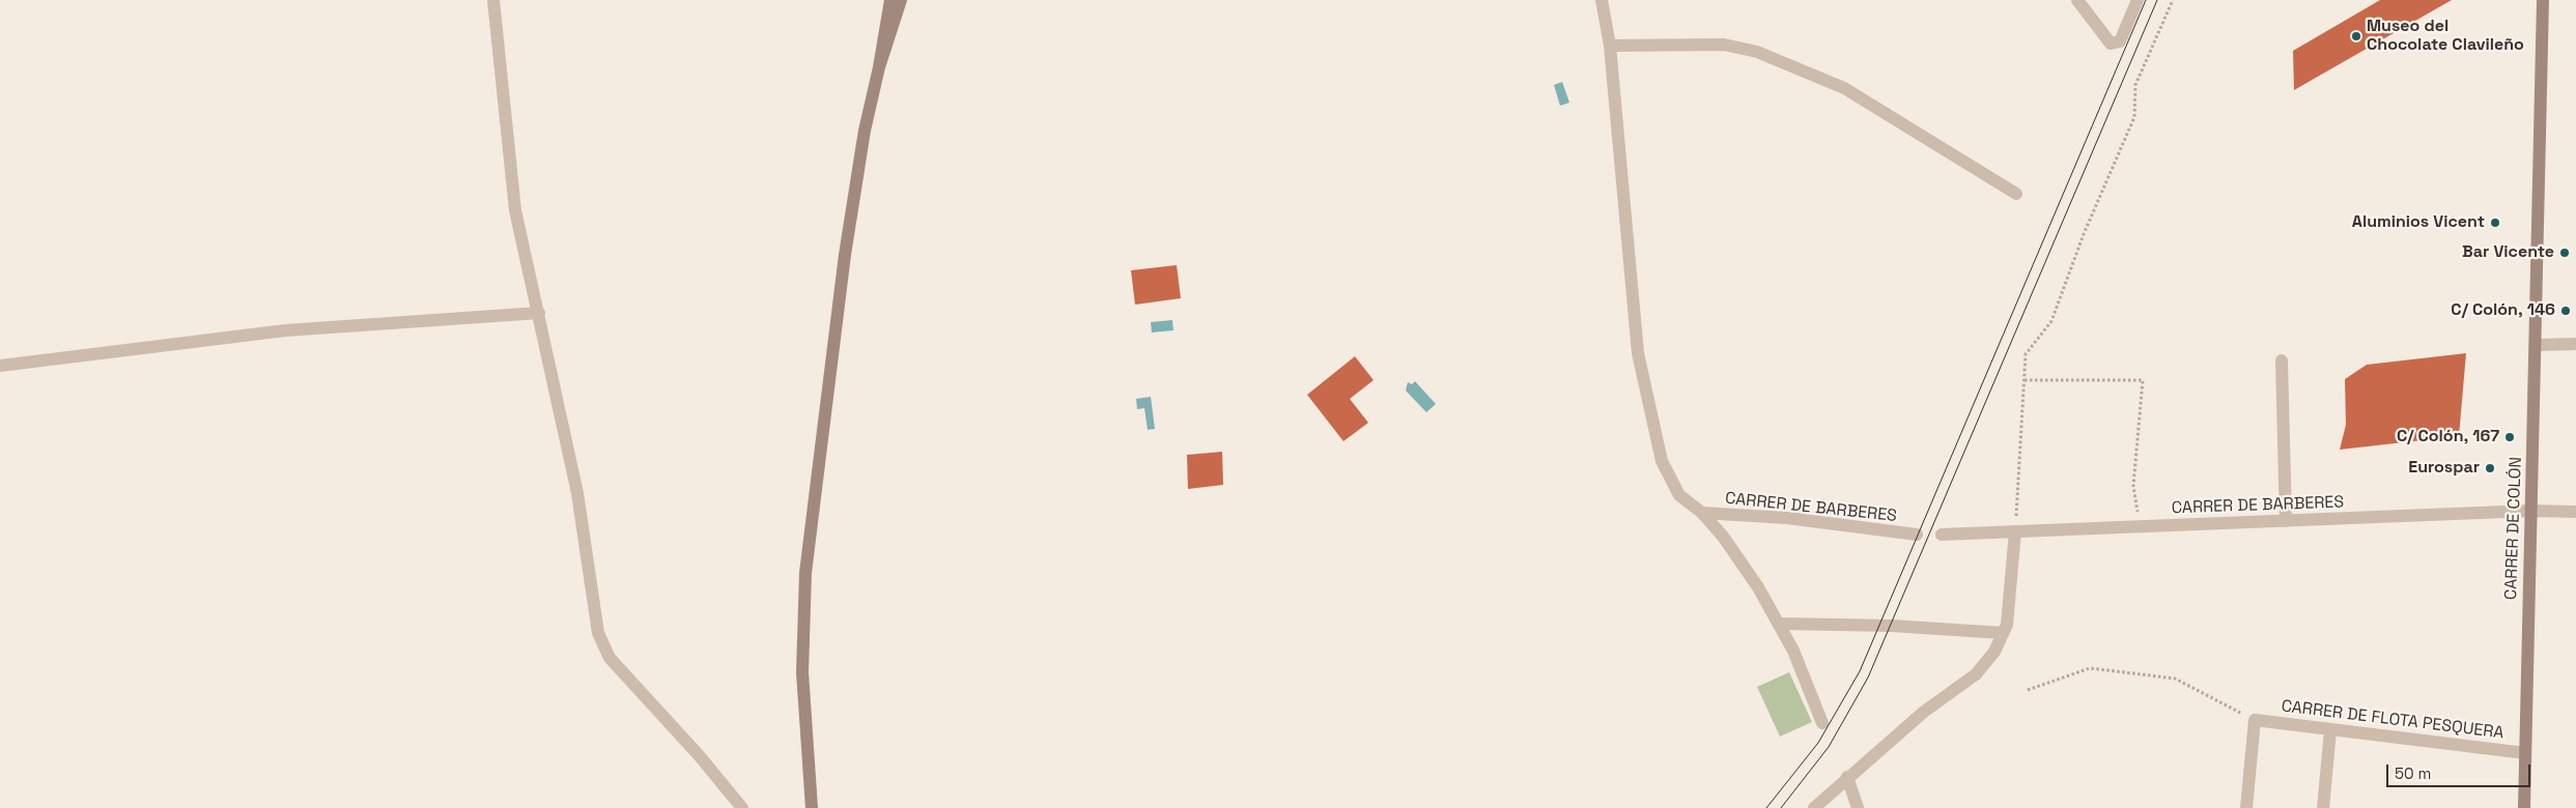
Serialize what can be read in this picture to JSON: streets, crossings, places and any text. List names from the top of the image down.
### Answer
{
  "streets": {
    "main road": ["CARRER DE COLÓN"],
    "street": ["CARRER DE BARBERES", "CARRER DE FLOTA PESQUERA"]
  },
  "crossings": [
    ["CARRER DE BARBERES", "CARRER DE COLÓN"],
    ["CARRER DE COLÓN", "CARRER DE FLOTA PESQUERA"]
  ],
  "places": [
    "Museo del Chocolate Clavileño",
    "Aluminios Vicent",
    "Bar Vicente",
    "C/ Colón, 146",
    "C/ Colón, 167",
    "Eurospar"
  ],
  "scale_bar": "50 m"
}
